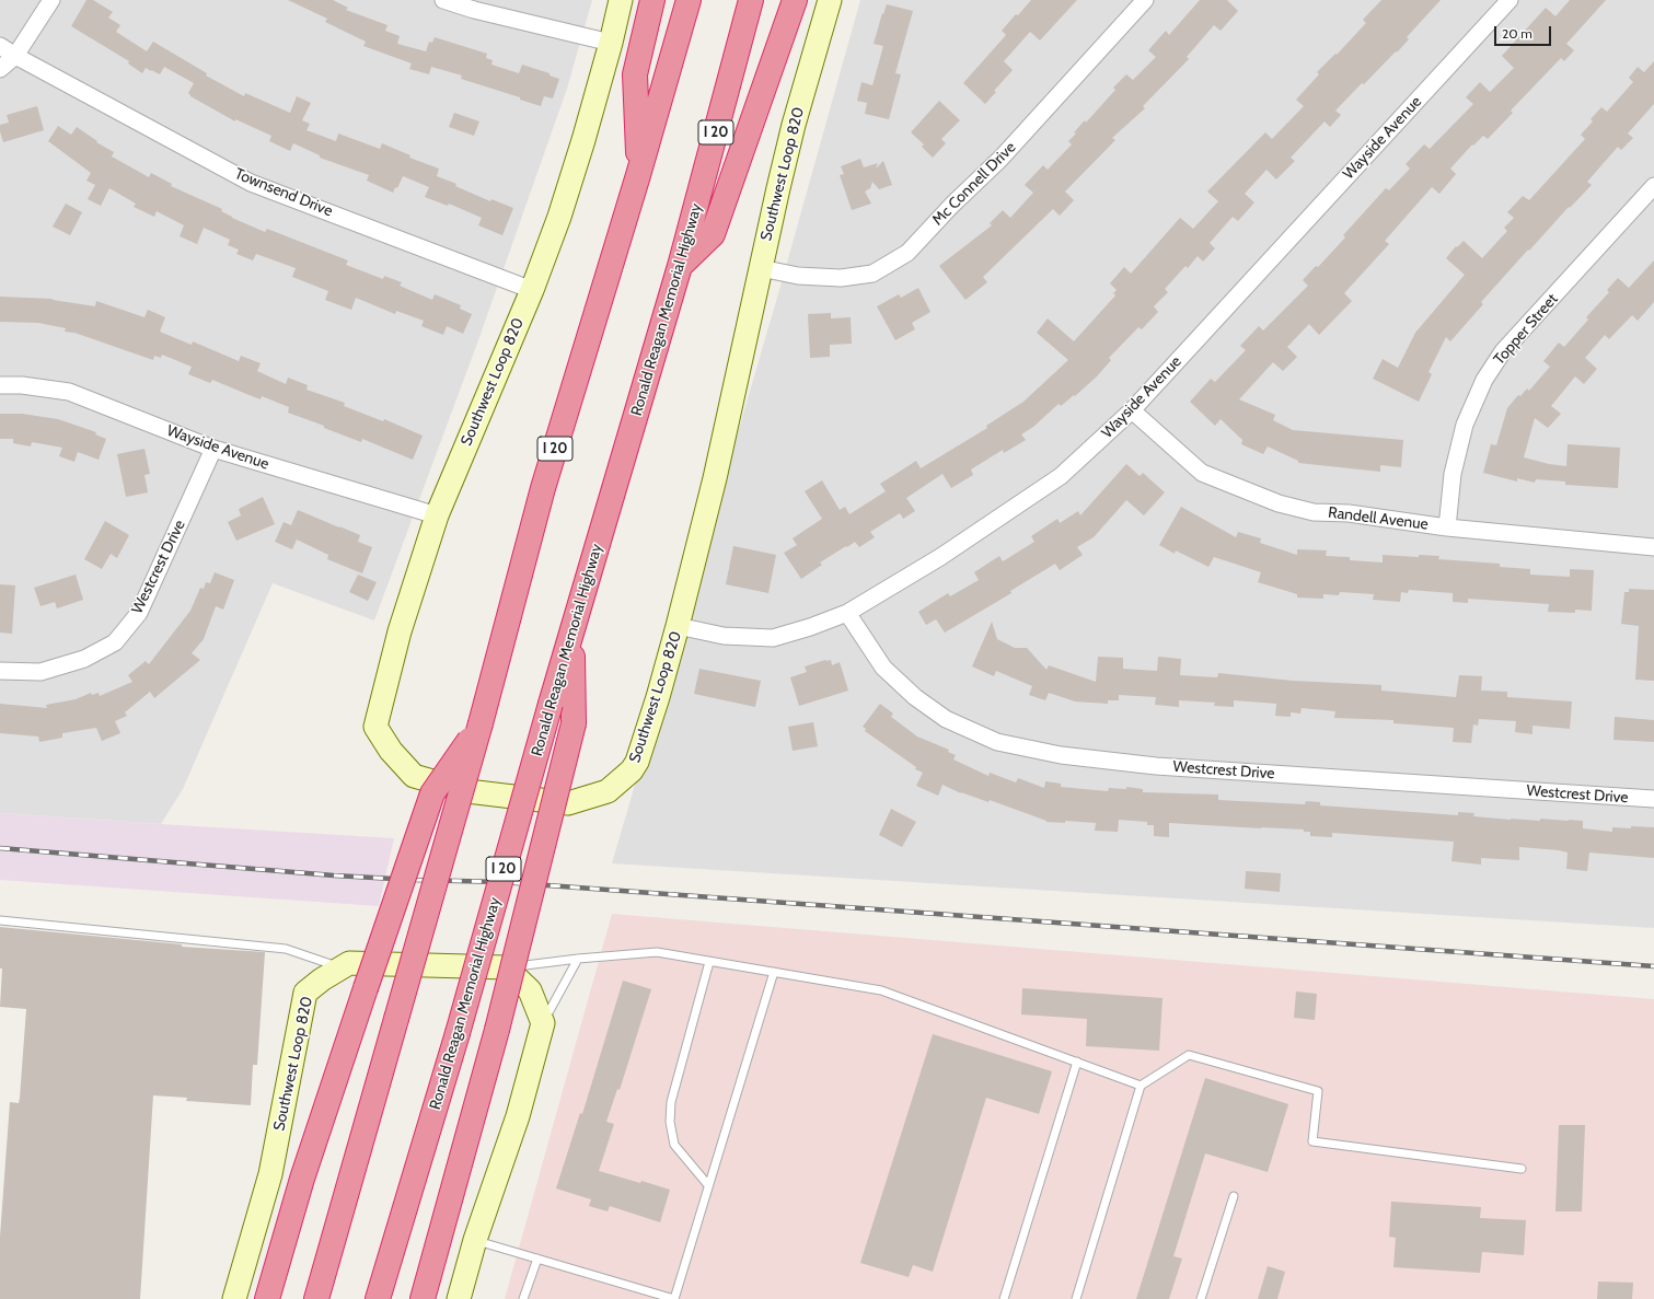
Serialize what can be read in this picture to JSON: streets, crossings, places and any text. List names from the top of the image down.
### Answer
{
  "streets": {
    "highway": ["I 20", "Ronald Reagan Memorial Highway"],
    "main road": ["Southwest Loop 820"],
    "street": [
      "Wayside Avenue",
      "Mc Connell Drive",
      "Townsend Drive",
      "Topper Street",
      "Randell Avenue",
      "Westcrest Drive"
    ]
  },
  "crossings": [
    ["Wayside Avenue", "Southwest Loop 820"],
    ["Wayside Avenue", "Randell Avenue"],
    ["Wayside Avenue", "Westcrest Drive"],
    ["Southwest Loop 820", "Mc Connell Drive"],
    ["Southwest Loop 820", "Townsend Drive"],
    ["Topper Street", "Randell Avenue"]
  ],
  "scale_bar": "20 m"
}
